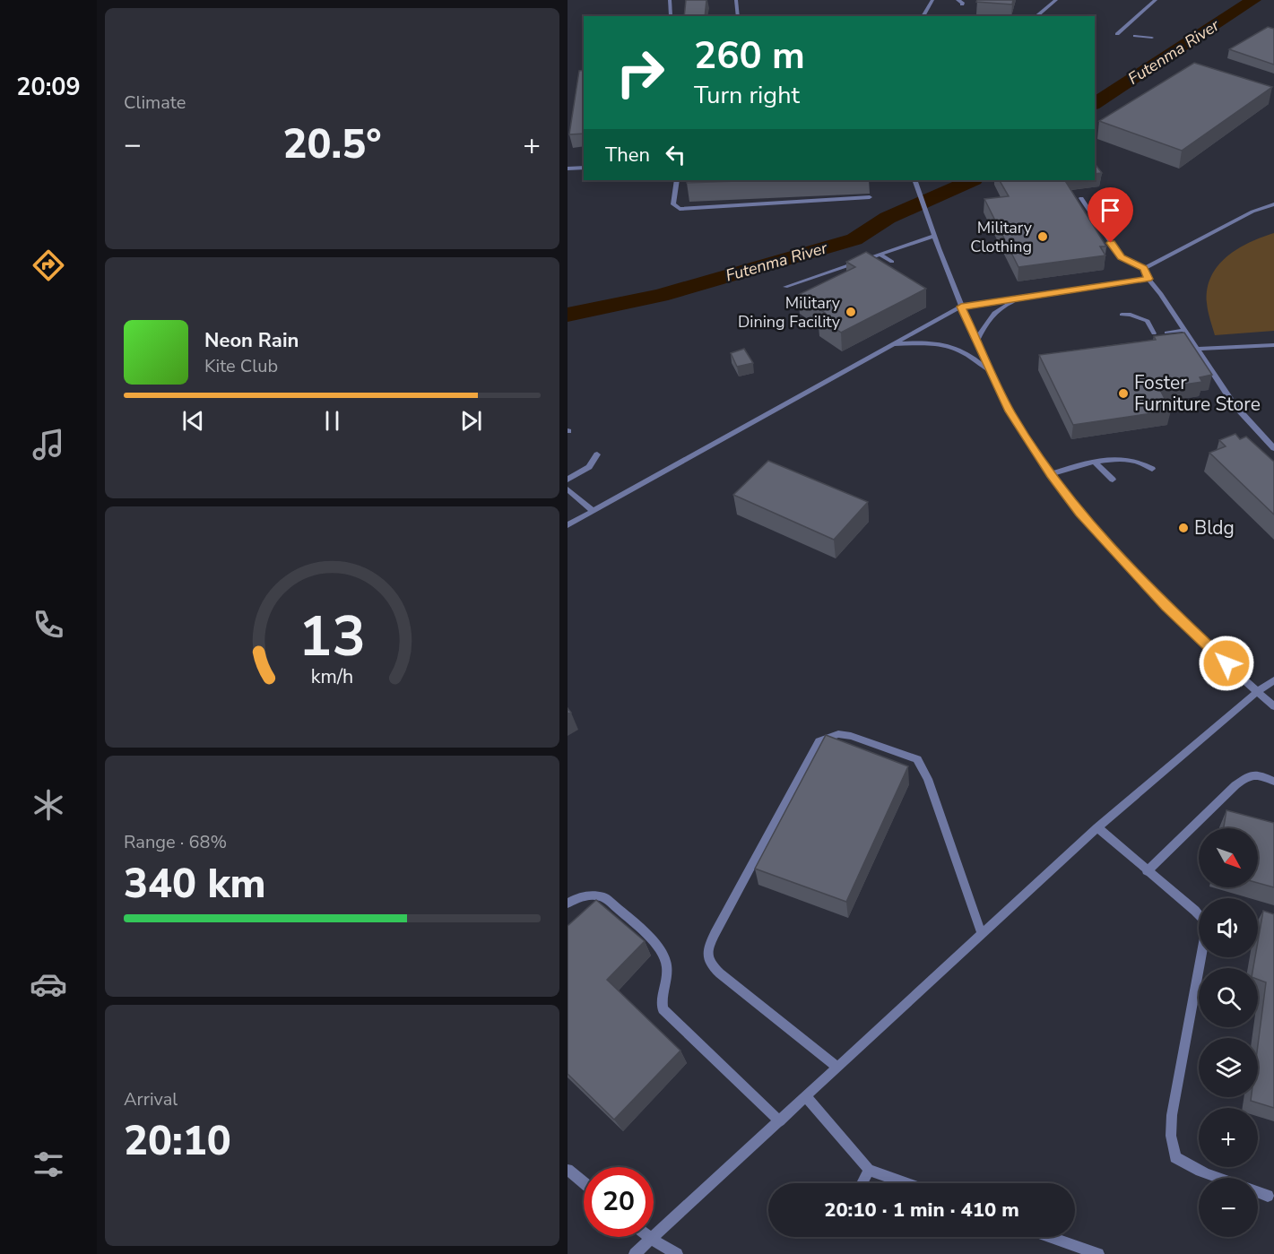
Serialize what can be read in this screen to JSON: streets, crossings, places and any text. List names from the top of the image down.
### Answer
{
  "water": ["Futenma River"],
  "places": [
    "Military Clothing",
    "Military Dining Facility",
    "Foster Furniture Store",
    "Bldg"
  ],
  "north": "bottom right",
  "page": {
    "tabs": "20:09",
    "tile": [
      "Climate",
      ["Range · 68%", "340 km"],
      ["Arrival", "20:10"]
    ],
    "turn": ["260 m", "Turn right"],
    "heat": ["−", "20.5°", "+"],
    "then": "Then",
    "song": ["Neon Rain", "Kite Club"],
    "map_buttons": ["+", "−"],
    "limit": "20",
    "trip": "20:10 · 1 min · 410 m",
    "gauge": ["13", "km/h"]
  }
}
